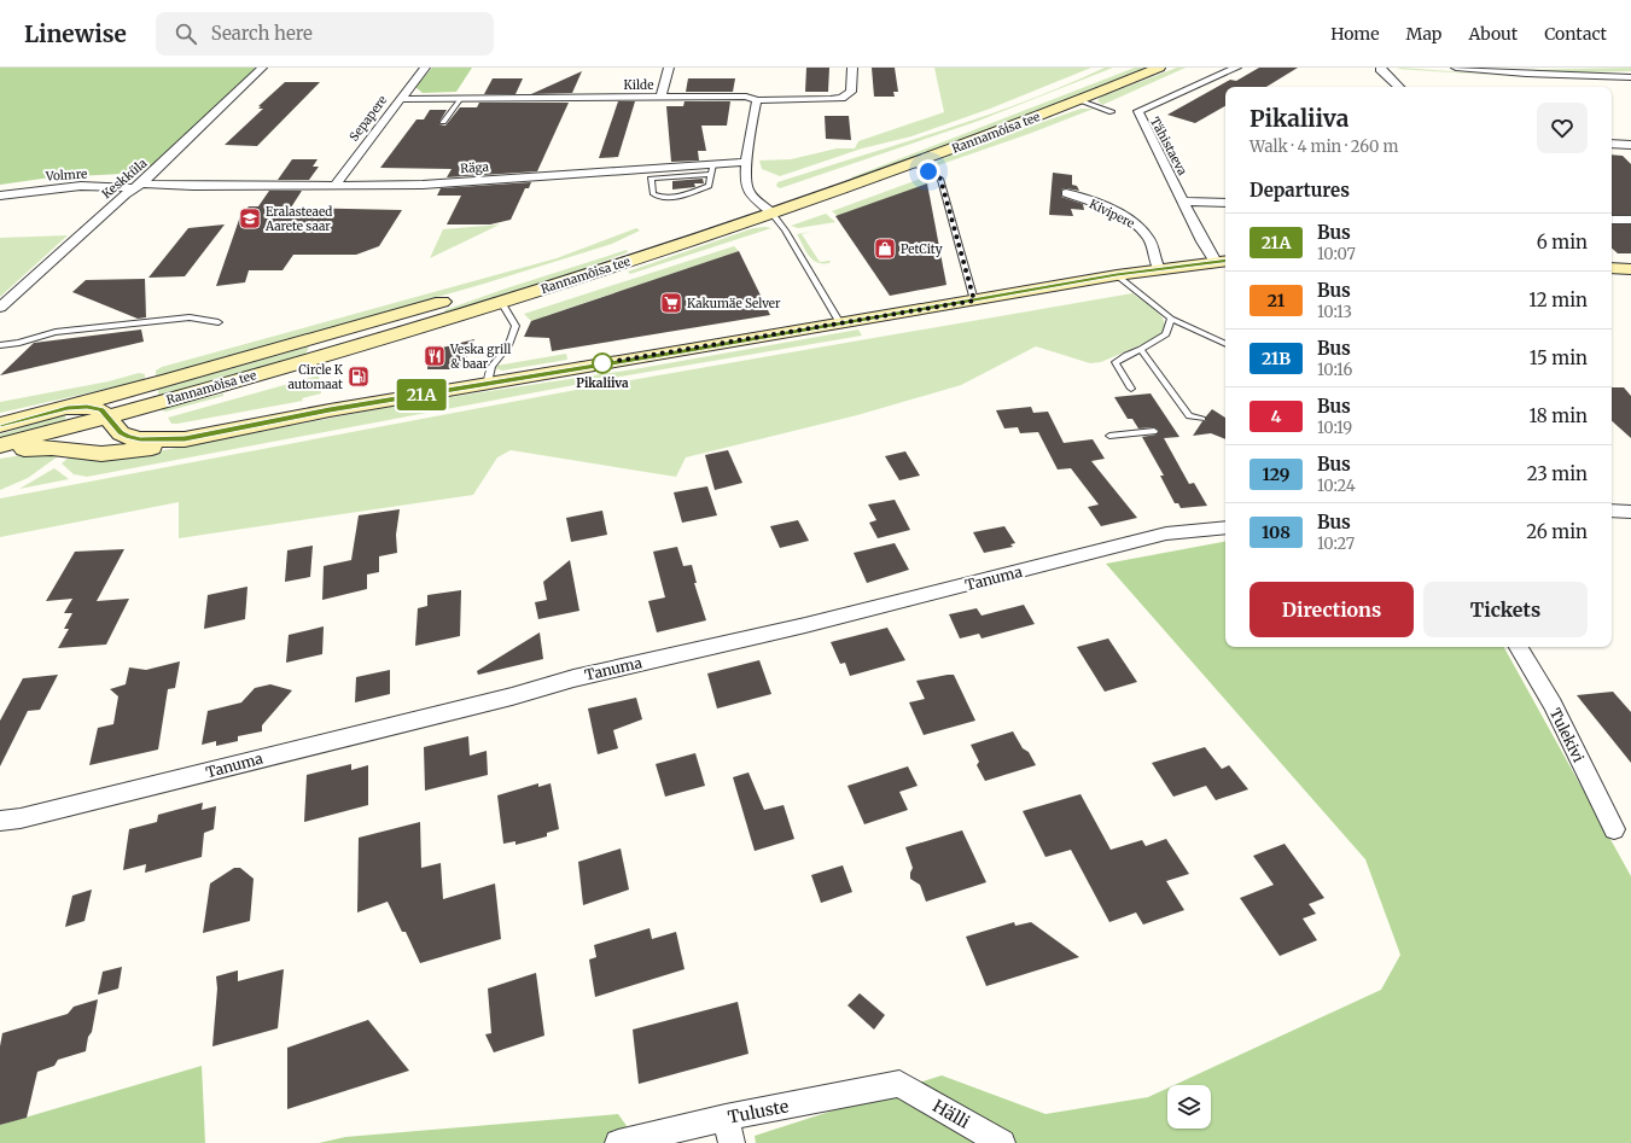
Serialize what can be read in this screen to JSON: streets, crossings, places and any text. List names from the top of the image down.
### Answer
{
  "streets": {
    "main road": ["Rannamõisa tee"],
    "street": [
      "Kilde",
      "Sepapere",
      "Tähistaeva",
      "Räga",
      "Volmre",
      "Keskküla",
      "Kivipere",
      "Tanuma",
      "Tulekivi",
      "Tuluste",
      "Hälli"
    ]
  },
  "crossings": [
    ["Kilde", "Sepapere"],
    ["Sepapere", "Räga"],
    ["Räga", "Volmre"],
    ["Räga", "Keskküla"],
    ["Volmre", "Keskküla"],
    ["Tuluste", "Hälli"]
  ],
  "places": {
    "school or university": ["Eralasteaed Aarete saar"],
    "shop": ["PetCity"],
    "supermarket": ["Kakumäe Selver"],
    "restaurant": ["Veska grill & baar"],
    "other": ["Pikaliiva"],
    "fuel station": ["Circle K automaat"]
  },
  "lines": ["bus line 21A"],
  "page": {
    "header": "Linewise",
    "search": "Search here",
    "nav": [
      "Home",
      "Map",
      "About",
      "Contact"
    ],
    "on_map": "21A",
    "heading": [
      ["Pikaliiva", "Walk · 4 min · 260 m"],
      "Departures"
    ],
    "list": [
      {
        "mark": "21A",
        "name": "Bus",
        "note": "10:07",
        "value": "6 min"
      },
      {
        "mark": "21",
        "name": "Bus",
        "note": "10:13",
        "value": "12 min"
      },
      {
        "mark": "21B",
        "name": "Bus",
        "note": "10:16",
        "value": "15 min"
      },
      {
        "mark": "4",
        "name": "Bus",
        "note": "10:19",
        "value": "18 min"
      },
      {
        "mark": "129",
        "name": "Bus",
        "note": "10:24",
        "value": "23 min"
      },
      {
        "mark": "108",
        "name": "Bus",
        "note": "10:27",
        "value": "26 min"
      }
    ],
    "buttons": ["Directions", "Tickets"]
  }
}
